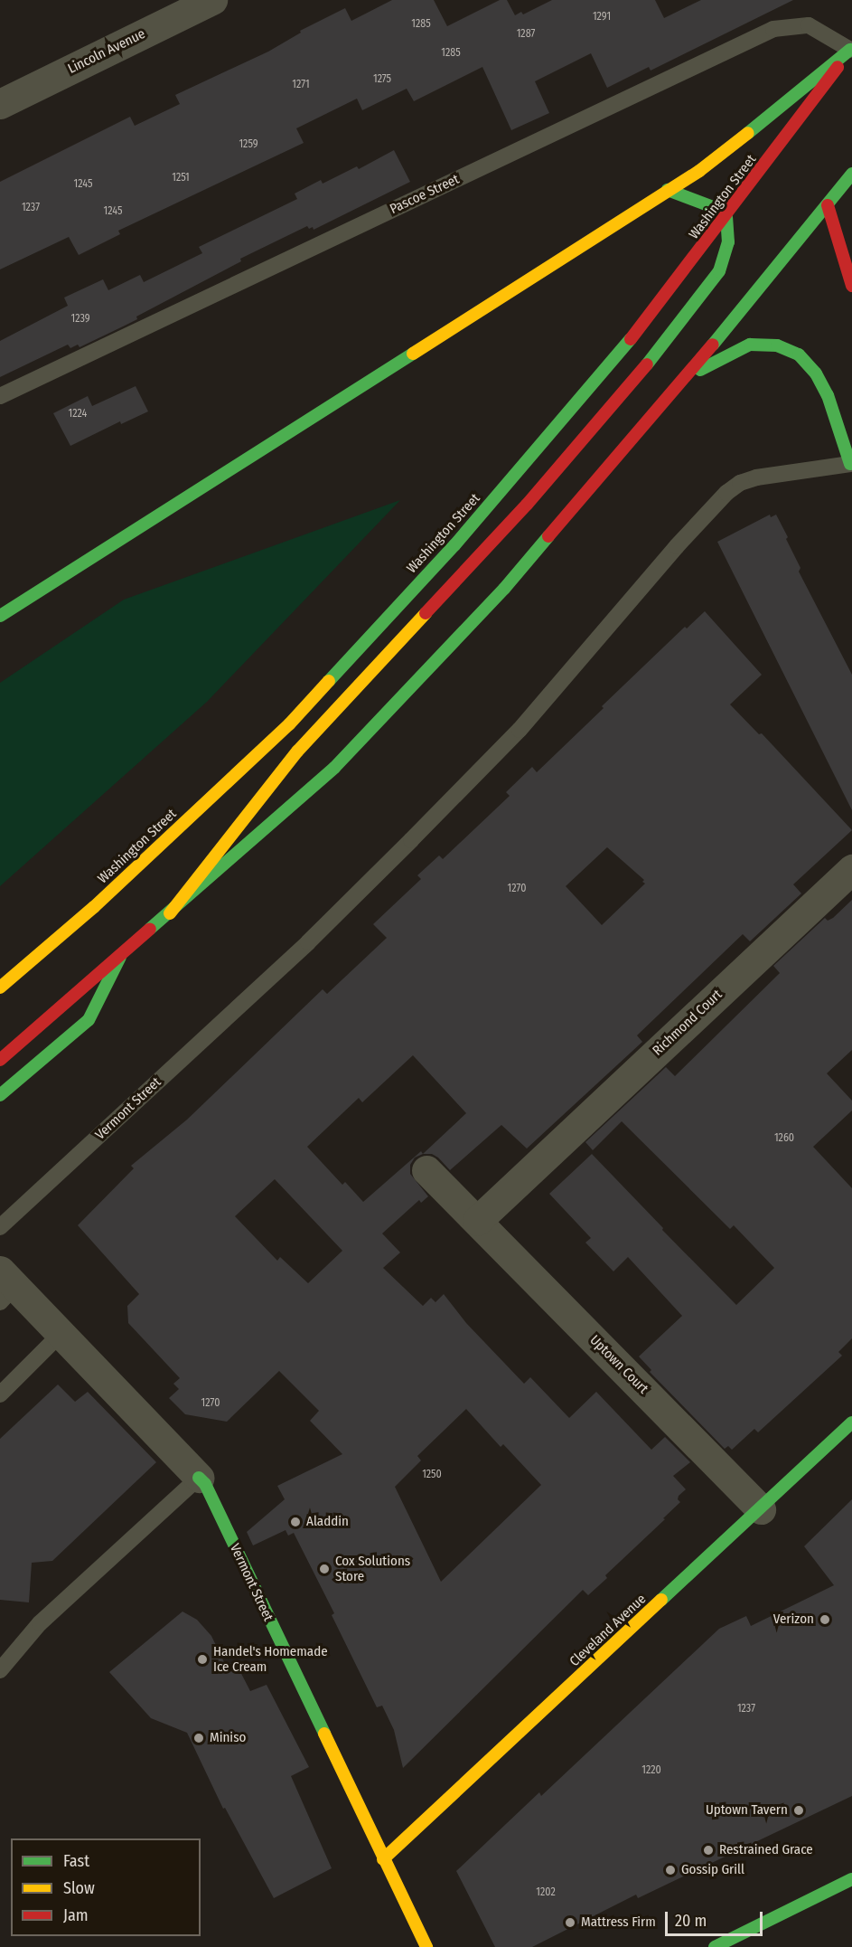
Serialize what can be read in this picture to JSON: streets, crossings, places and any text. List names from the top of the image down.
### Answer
{
  "streets": {
    "main road": ["Washington Street", "Vermont Street", "Cleveland Avenue"],
    "street": ["Lincoln Avenue", "Richmond Court", "Uptown Court"],
    "lane": ["Pascoe Street"]
  },
  "crossings": [
    ["Pascoe Street", "Washington Street"],
    ["Richmond Court", "Uptown Court"],
    ["Vermont Street", "Cleveland Avenue"],
    ["Uptown Court", "Cleveland Avenue"]
  ],
  "places": [
    "Aladdin",
    "Cox Solutions Store",
    "Verizon",
    "Handel's Homemade Ice Cream",
    "Miniso",
    "Uptown Tavern",
    "Restrained Grace",
    "Gossip Grill",
    "Mattress Firm"
  ],
  "house_numbers": [
    "1291",
    "1285",
    "1287",
    "1285",
    "1275",
    "1271",
    "1259",
    "1251",
    "1245",
    "1237",
    "1245",
    "1239",
    "1224",
    "1270",
    "1260",
    "1270",
    "1250",
    "1237",
    "1220",
    "1202"
  ],
  "legend": ["Fast", "Slow", "Jam"],
  "scale_bar": "20 m"
}
